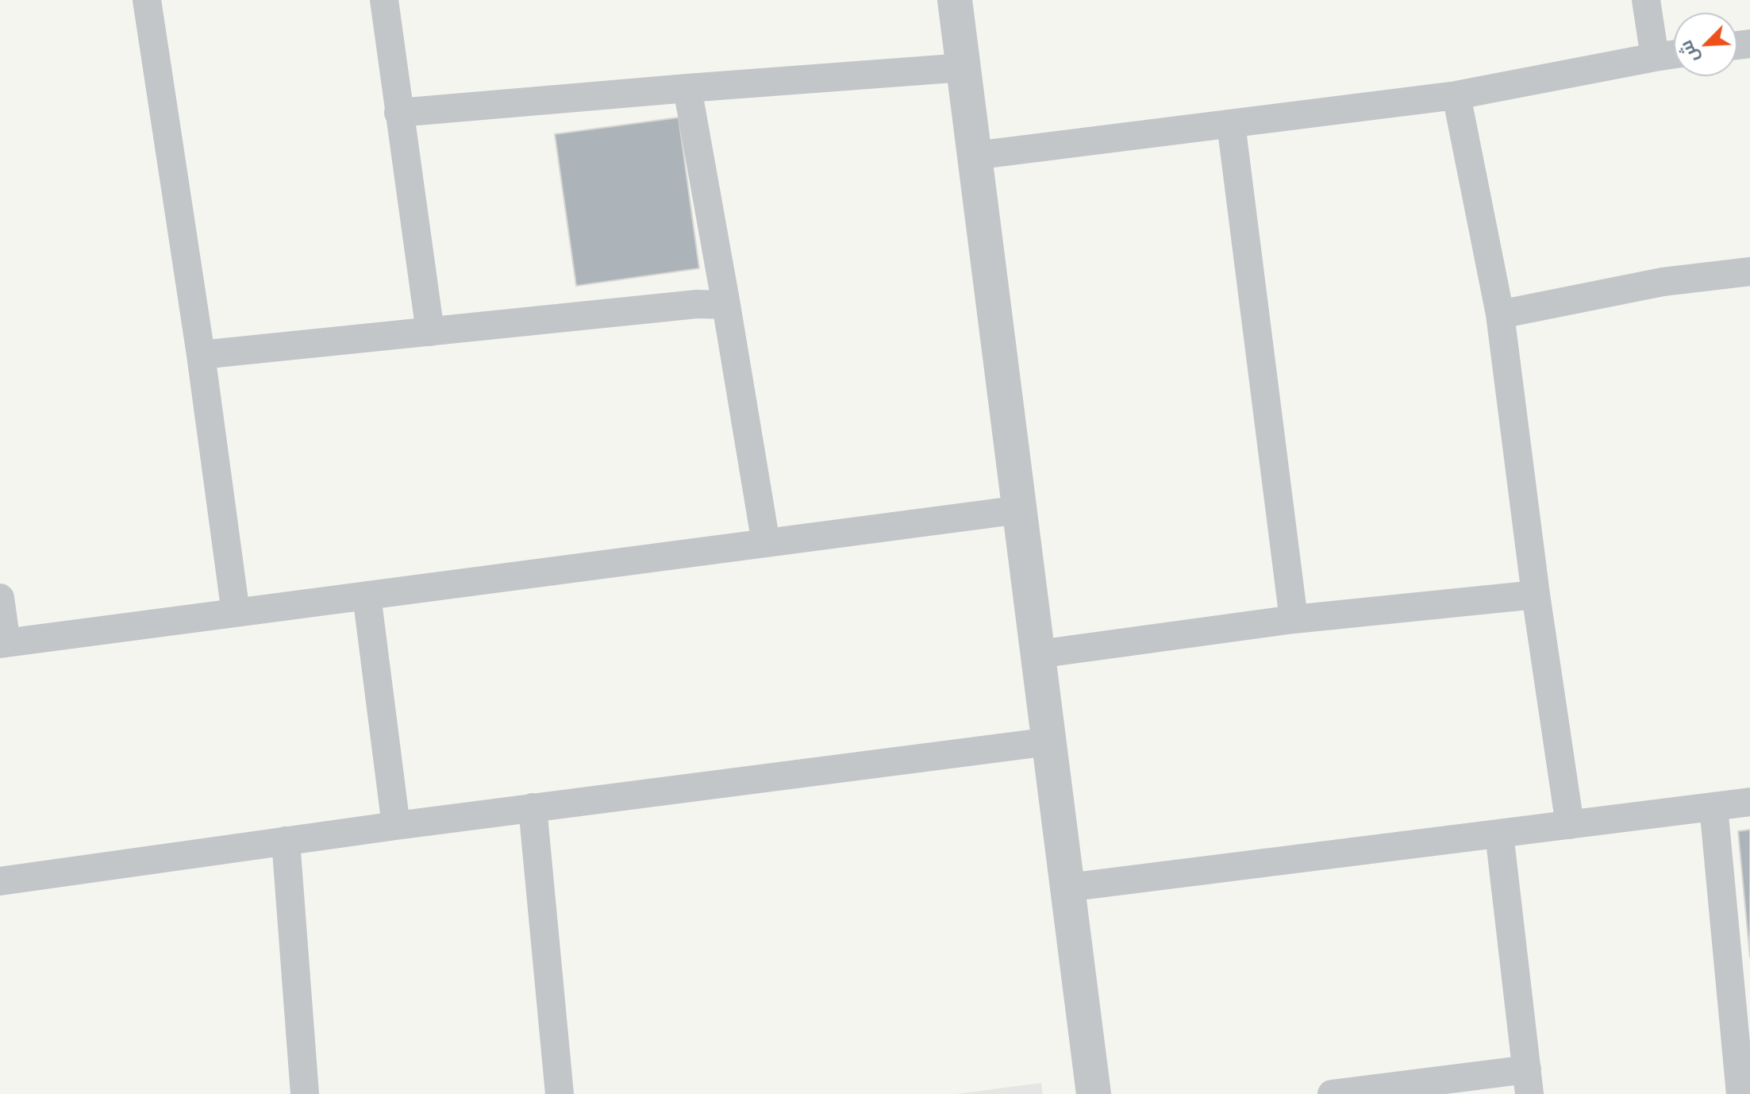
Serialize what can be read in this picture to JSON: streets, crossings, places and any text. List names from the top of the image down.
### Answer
{
  "north": "bottom left"
}
